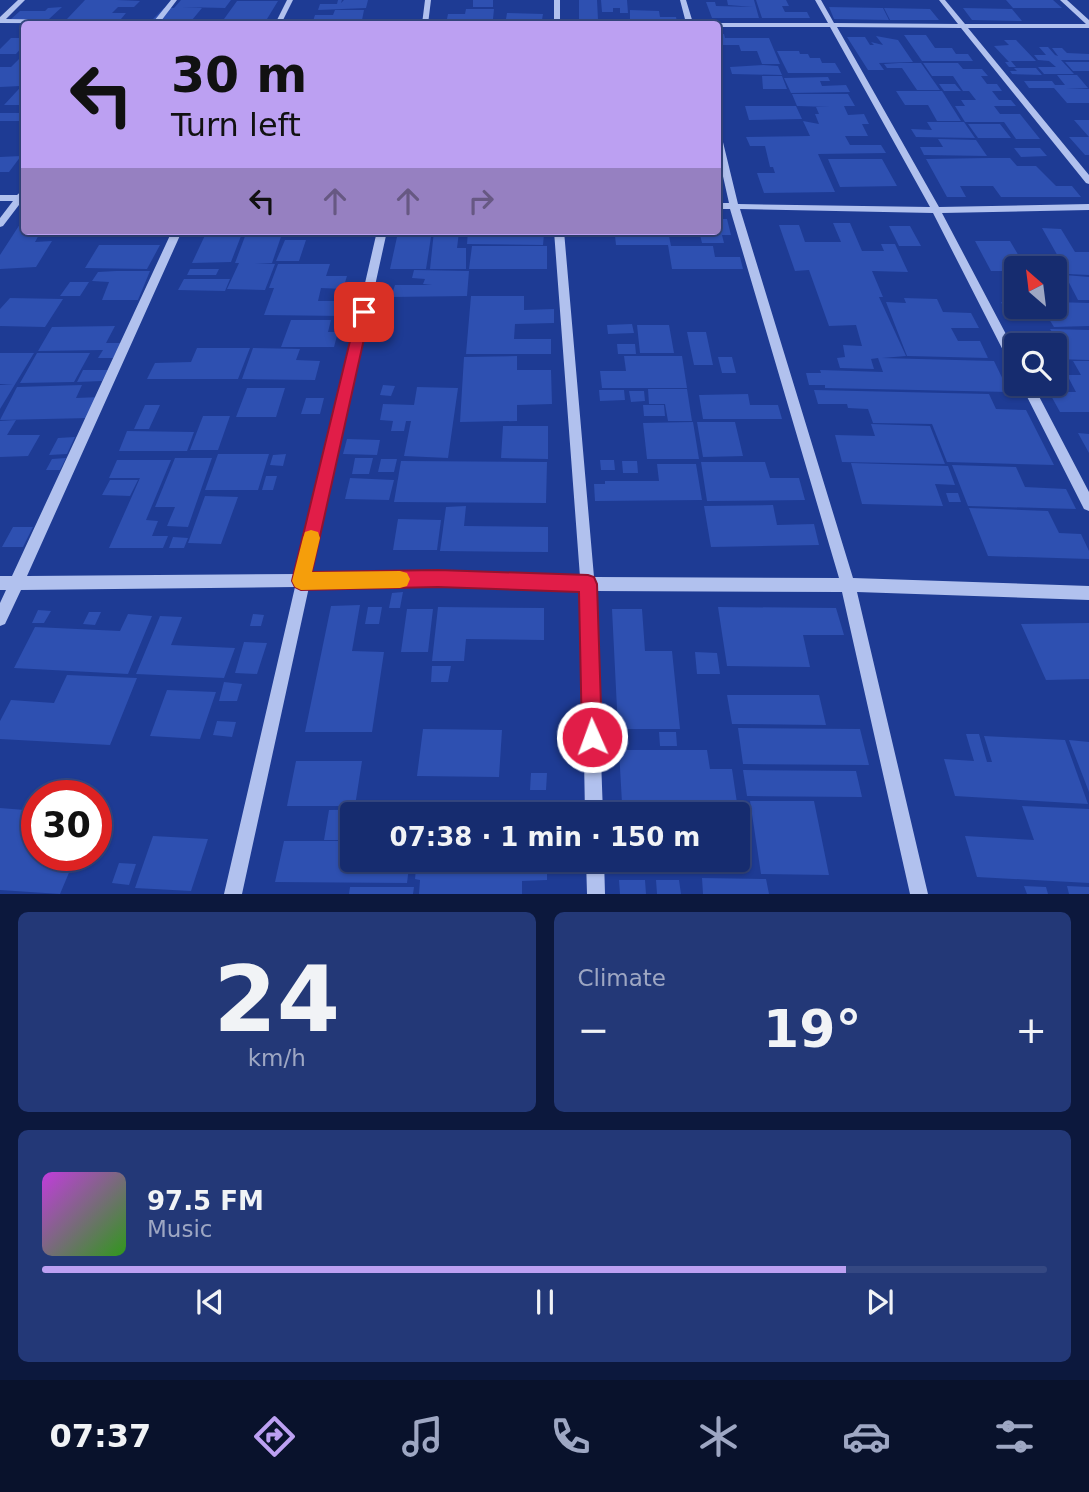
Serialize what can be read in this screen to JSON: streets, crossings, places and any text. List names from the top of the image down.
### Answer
{
  "north": "top left",
  "page": {
    "turn": ["30 m", "Turn left"],
    "limit": "30",
    "trip": "07:38 · 1 min · 150 m",
    "tile": [
      ["24", "km/h"],
      "Climate"
    ],
    "heat": ["−", "19°", "+"],
    "song": ["97.5 FM", "Music"],
    "tabs": "07:37"
  }
}
